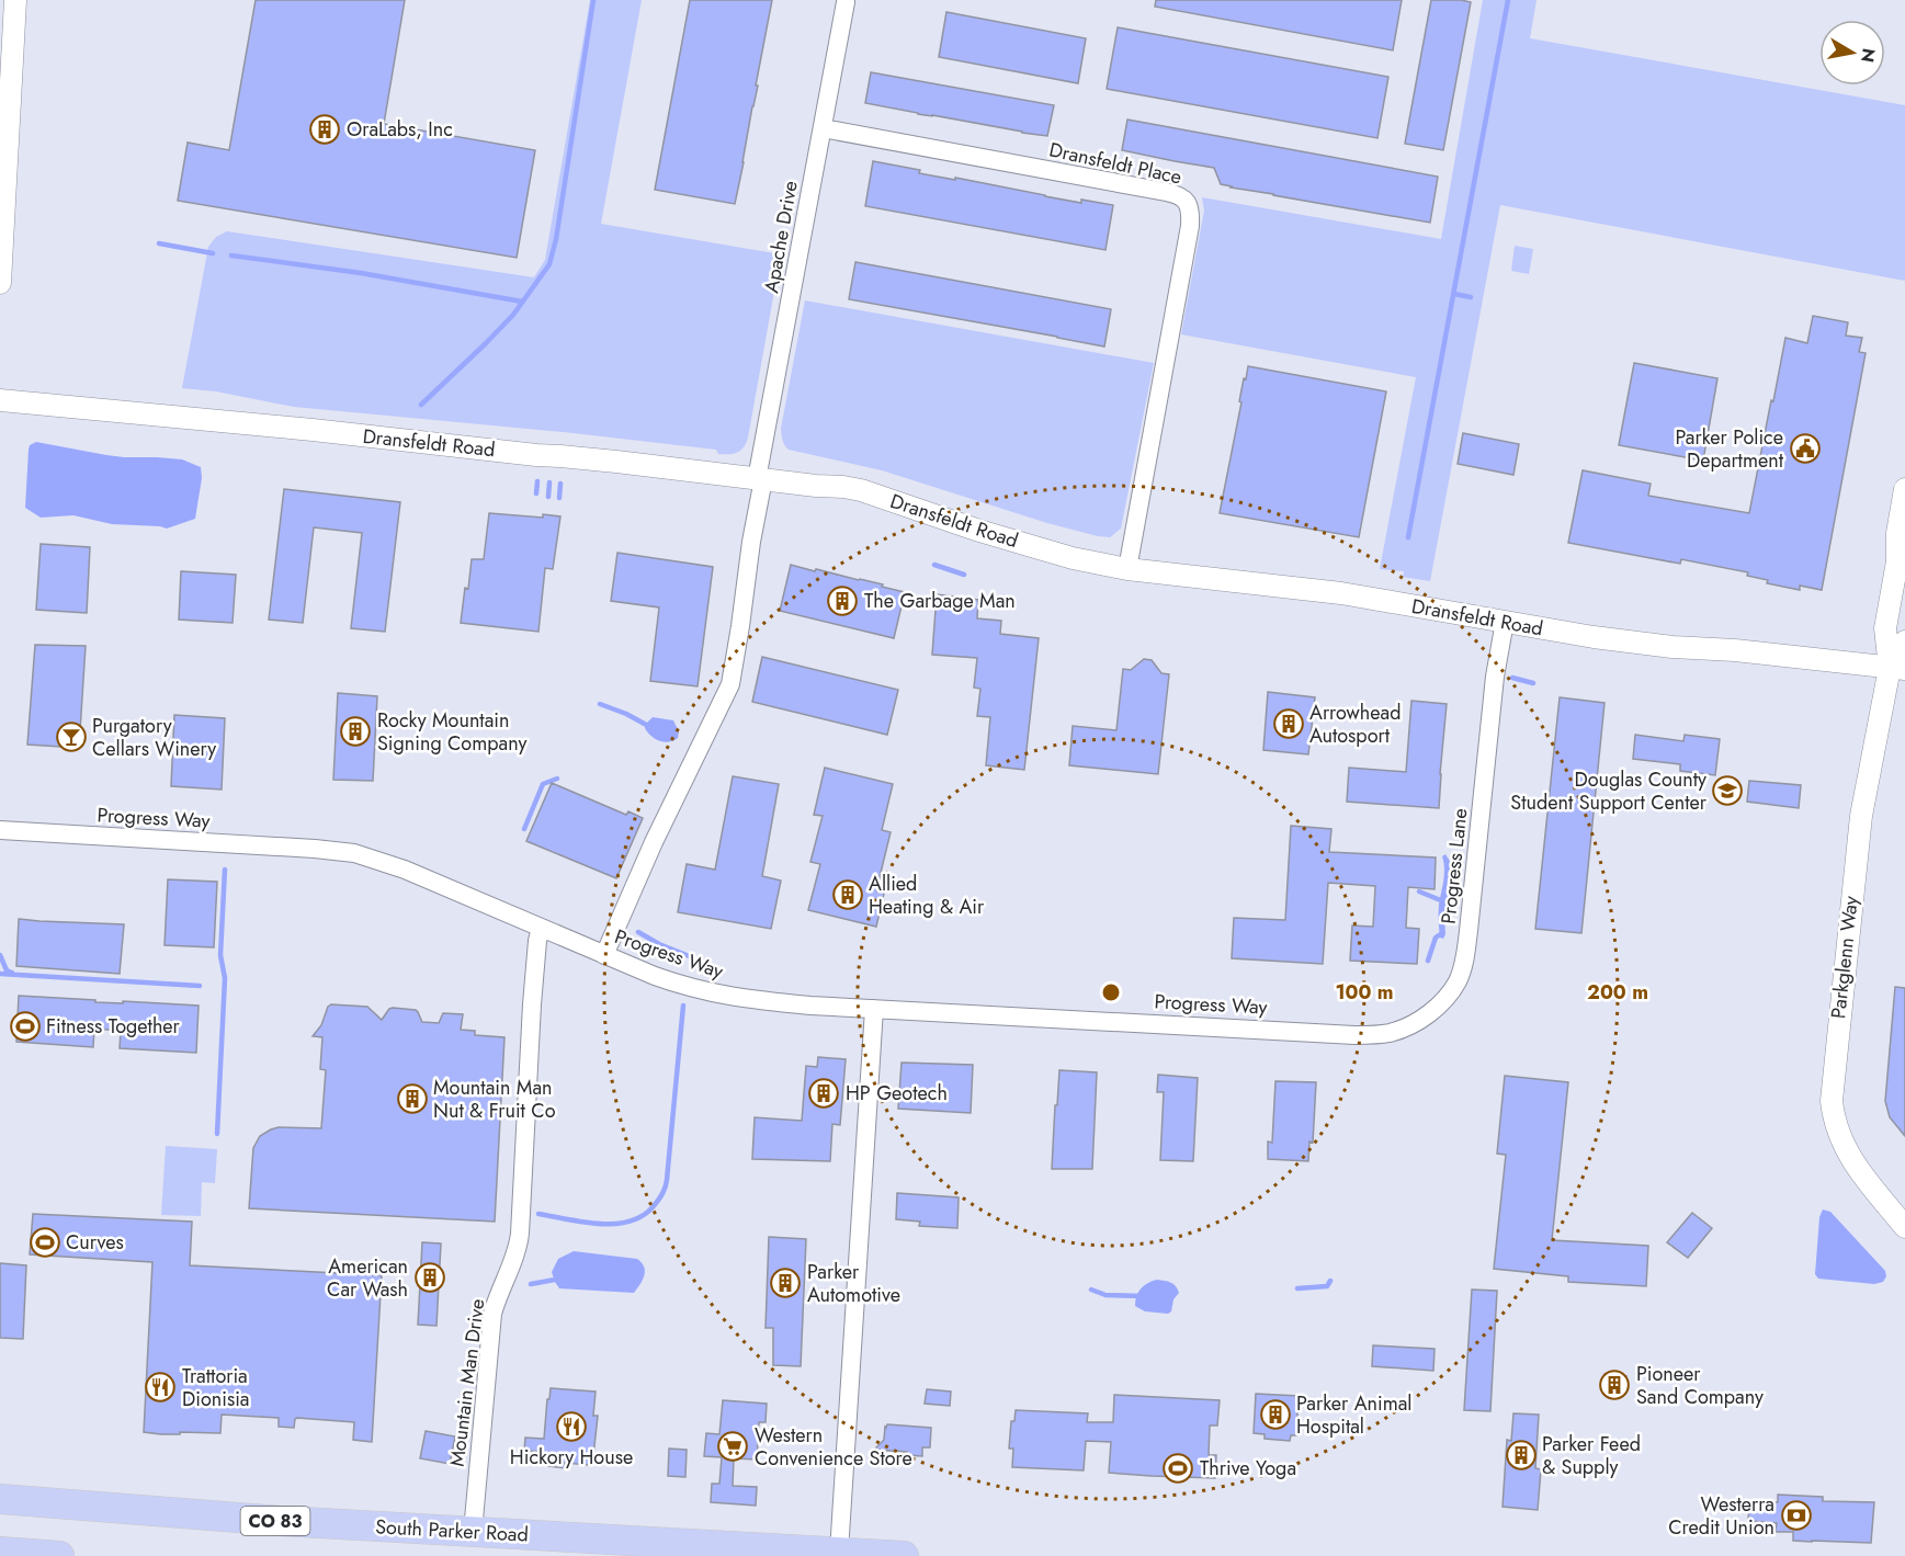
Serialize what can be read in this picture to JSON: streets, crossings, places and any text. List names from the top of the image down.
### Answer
{
  "streets": {
    "highway": ["CO 83", "South Parker Road"],
    "street": [
      "Dransfeldt Place",
      "Apache Drive",
      "Dransfeldt Road",
      "Progress Way",
      "Progress Lane",
      "Parkglenn Way",
      "Mountain Man Drive"
    ]
  },
  "crossings": [
    ["Dransfeldt Place", "Apache Drive"],
    ["Dransfeldt Place", "Dransfeldt Road"],
    ["Apache Drive", "Dransfeldt Road"],
    ["Apache Drive", "Progress Way"],
    ["Dransfeldt Road", "Progress Lane"],
    ["Dransfeldt Road", "Parkglenn Way"],
    ["Progress Way", "Progress Lane"],
    ["Progress Way", "Mountain Man Drive"],
    ["Mountain Man Drive", "South Parker Road"]
  ],
  "places": {
    "building": [
      "OraLabs, Inc",
      "The Garbage Man",
      "Arrowhead Autosport",
      "Rocky Mountain Signing Company",
      "Allied Heating & Air",
      "HP Geotech",
      "Mountain Man Nut & Fruit Co",
      "American Car Wash",
      "Parker Automotive",
      "Pioneer Sand Company",
      "Parker Animal Hospital",
      "Parker Feed & Supply"
    ],
    "public building": ["Parker Police Department"],
    "bar": ["Purgatory Cellars Winery"],
    "school or university": ["Douglas County Student Support Center"],
    "sports": ["Fitness Together", "Curves", "Thrive Yoga"],
    "restaurant": ["Trattoria Dionisia", "Hickory House"],
    "supermarket": ["Western Convenience Store"],
    "bank": ["Westerra Credit Union"]
  },
  "north": "right",
  "rings": ["100 m", "200 m"]
}
